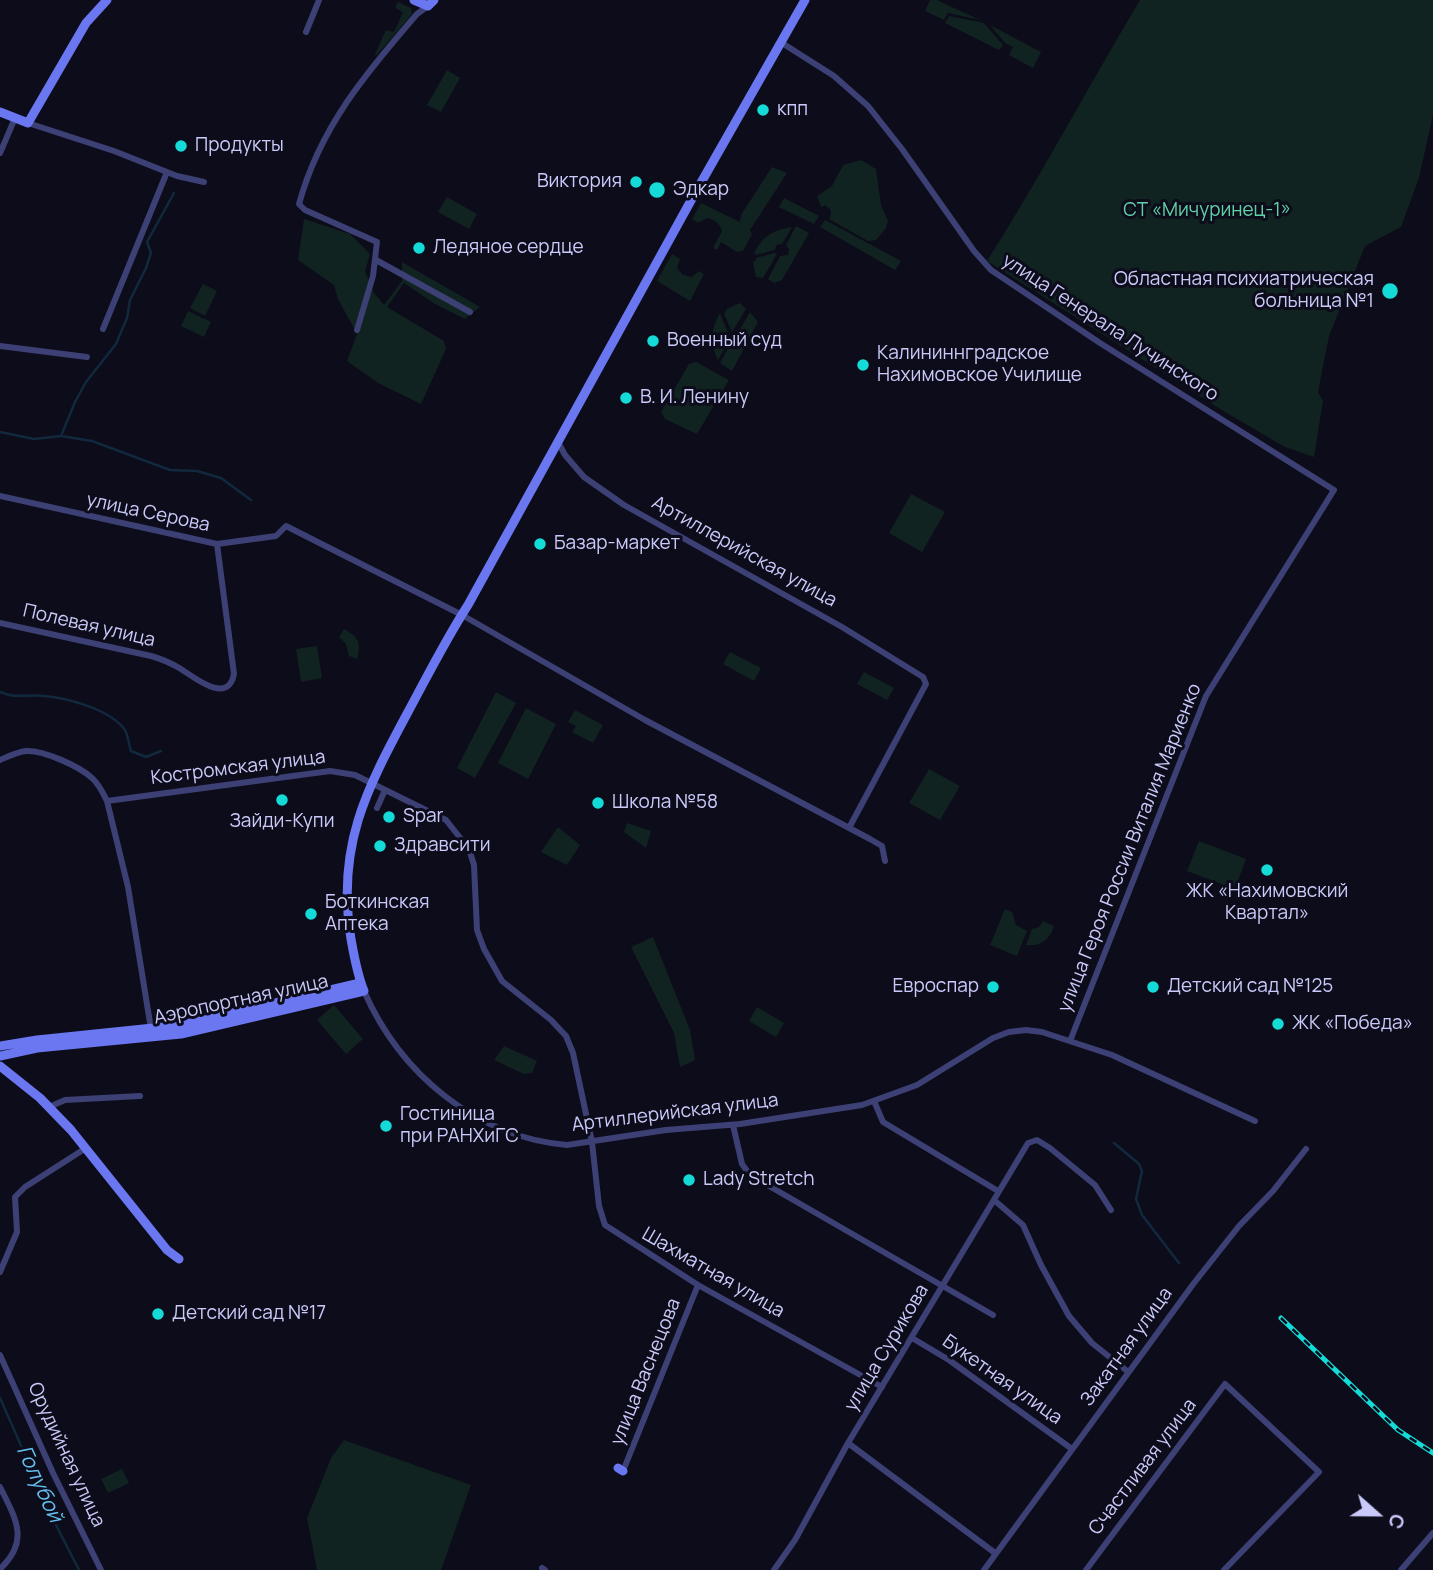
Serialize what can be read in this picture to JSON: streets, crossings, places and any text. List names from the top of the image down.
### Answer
{
  "streets": {
    "main road": ["Артиллерийская улица", "Аэропортная улица"],
    "street": [
      "улица Генерала Лучинского",
      "улица Серова",
      "Полевая улица",
      "Костромская улица",
      "улица Героя России Виталия Мариенко",
      "Шахматная улица",
      "Закатная улица",
      "улица Сурикова",
      "улица Васнецова",
      "Букетная улица",
      "Орудийная улица",
      "Счастливая улица"
    ]
  },
  "crossings": [
    ["улица Генерала Лучинского", "Артиллерийская улица"],
    ["улица Генерала Лучинского", "улица Героя России Виталия Мариенко"],
    ["улица Серова", "Артиллерийская улица"],
    ["улица Серова", "Полевая улица"],
    ["Артиллерийская улица", "Костромская улица"],
    ["Артиллерийская улица", "улица Героя России Виталия Мариенко"],
    ["Артиллерийская улица", "Аэропортная улица"],
    ["Артиллерийская улица", "Шахматная улица"],
    ["Костромская улица", "Шахматная улица"],
    ["Шахматная улица", "улица Сурикова"],
    ["Шахматная улица", "улица Васнецова"],
    ["Закатная улица", "Букетная улица"],
    ["улица Сурикова", "Букетная улица"]
  ],
  "water": ["Голубой"],
  "parks": ["СТ «Мичуринец-1»"],
  "places": [
    "кпп",
    "Продукты",
    "Виктория",
    "Эдкар",
    "Ледяное сердце",
    "Областная психиатрическая больница №1",
    "Военный суд",
    "Калининнградское Нахимовское Училище",
    "В. И. Ленину",
    "Базар-маркет",
    "Зайди-Купи",
    "Школа №58",
    "Spar",
    "Здравсити",
    "ЖК «Нахимовский Квартал»",
    "Боткинская Аптека",
    "Евроспар",
    "Детский сад №125",
    "ЖК «Победа»",
    "Гостиница при РАНХиГС",
    "Lady Stretch",
    "Детский сад №17"
  ],
  "north": "right"
}
